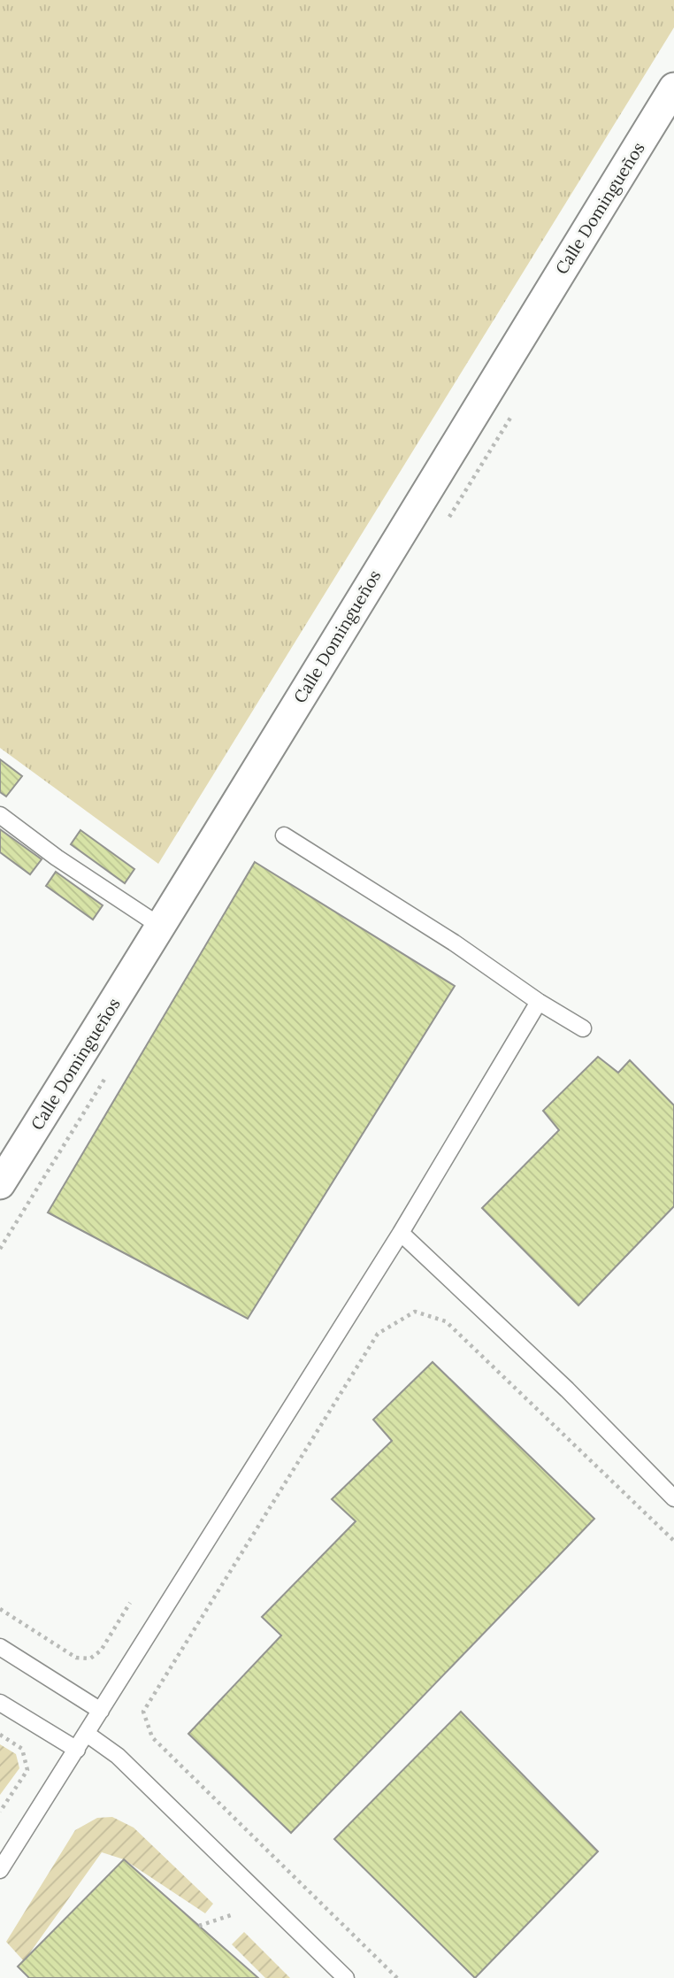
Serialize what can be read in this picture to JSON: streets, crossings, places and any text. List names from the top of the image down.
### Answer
{
  "streets": {
    "street": ["Calle Domingueños"]
  }
}
